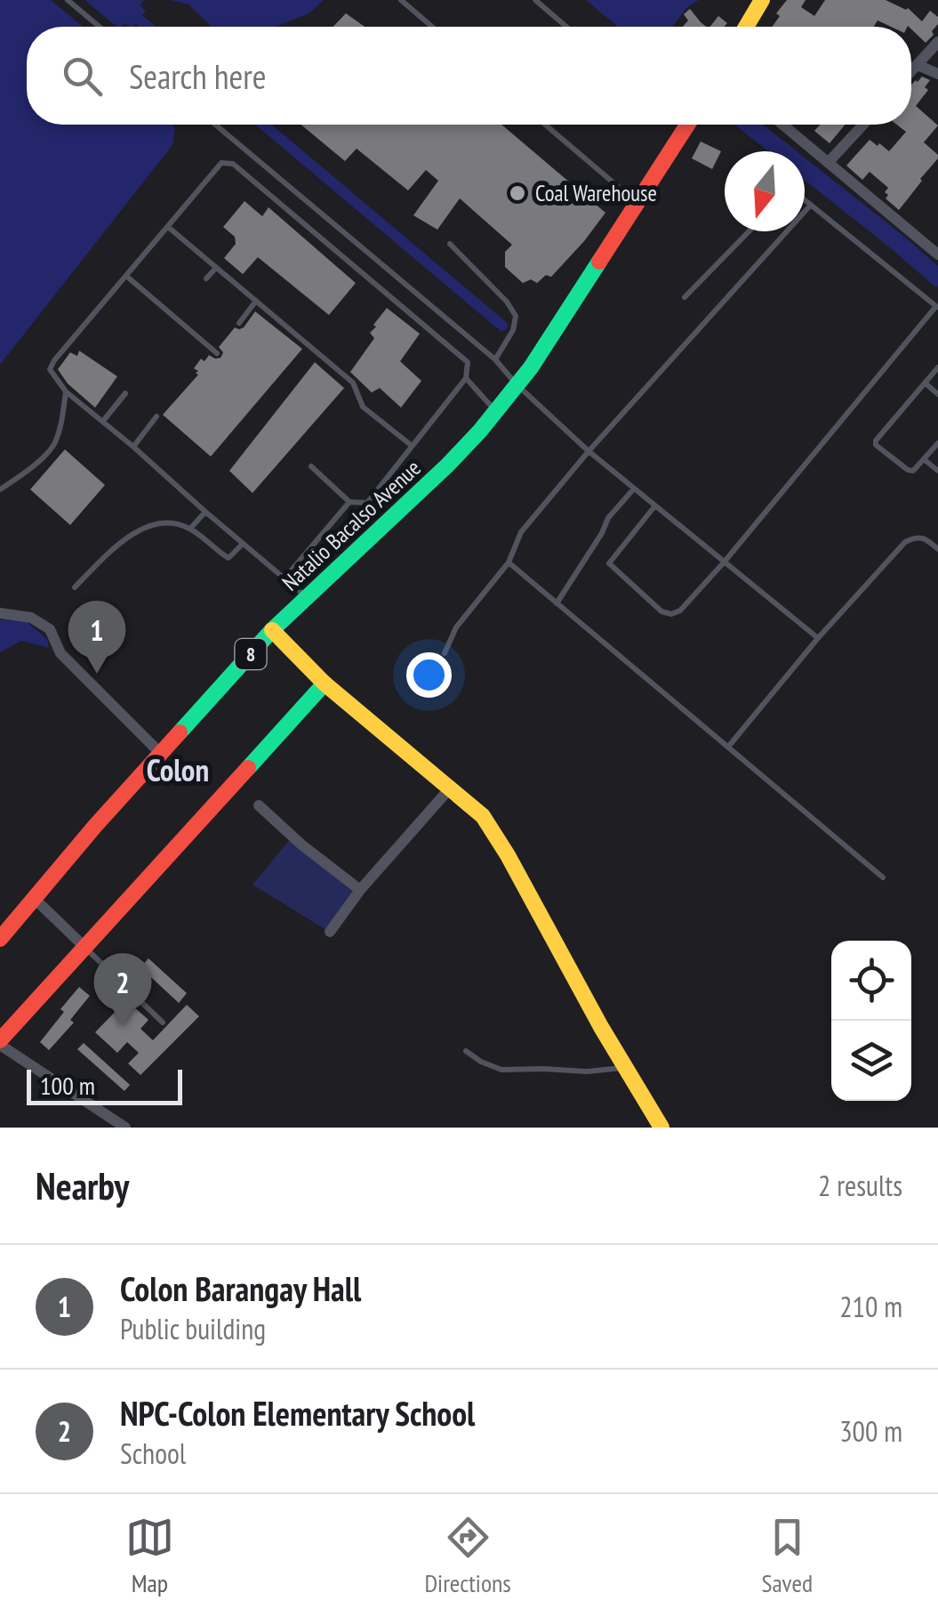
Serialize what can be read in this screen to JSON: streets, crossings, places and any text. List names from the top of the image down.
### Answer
{
  "streets": {
    "main road": ["Natalio Bacalso Avenue", "8"]
  },
  "districts": ["Colon"],
  "places": ["Coal Warehouse"],
  "scale_bar": "100 m",
  "north": "bottom",
  "page": {
    "search": "Search here",
    "pins": ["1", "2"],
    "scale": "100 m",
    "heading": ["Nearby", "2 results"],
    "list": [
      {
        "mark": "1",
        "name": "Colon Barangay Hall",
        "note": "Public building",
        "value": "210 m"
      },
      {
        "mark": "2",
        "name": "NPC-Colon Elementary School",
        "note": "School",
        "value": "300 m"
      }
    ],
    "nav": ["Map", "Directions", "Saved"]
  }
}
